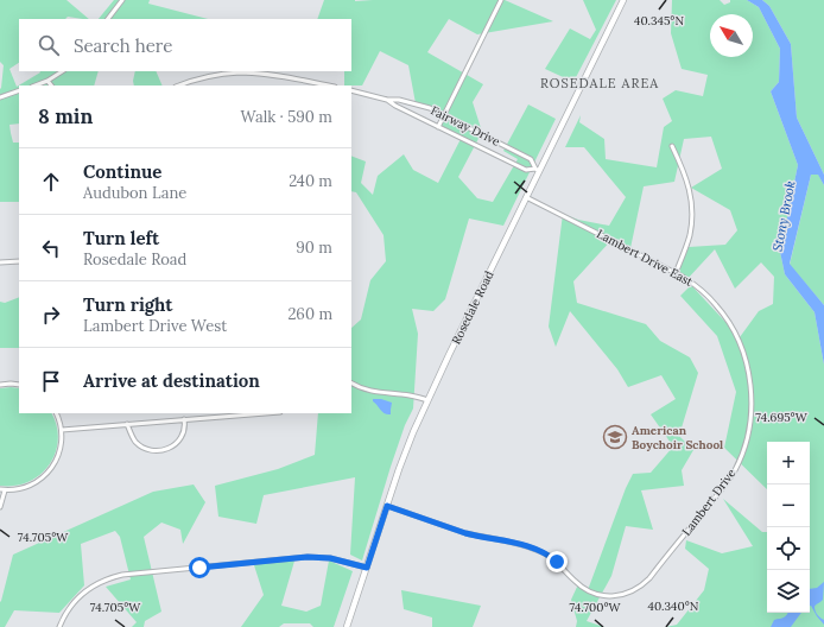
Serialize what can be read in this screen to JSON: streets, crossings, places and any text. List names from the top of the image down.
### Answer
{
  "streets": {
    "street": [
      "Fairway Drive",
      "Lambert Drive East",
      "Rosedale Road",
      "Lambert Drive"
    ]
  },
  "crossings": [
    ["Fairway Drive", "Rosedale Road"],
    ["Lambert Drive East", "Rosedale Road"],
    ["Lambert Drive East", "Lambert Drive"],
    ["Rosedale Road", "Lambert Drive"]
  ],
  "districts": ["ROSEDALE AREA"],
  "water": ["Stony Brook"],
  "places": {
    "school or university": ["American Boychoir School"]
  },
  "north": "top left",
  "page": {
    "search": "Search here",
    "heading": ["8 min", "Walk · 590 m"],
    "list": [
      ["Continue", "Audubon Lane", "240 m"],
      ["Turn left", "Rosedale Road", "90 m"],
      ["Turn right", "Lambert Drive West", "260 m"],
      "Arrive at destination"
    ],
    "map_buttons": ["+", "−"]
  },
  "coordinates": [
    "40.345°N",
    "74.695°W",
    "74.705°W",
    "40.340°N",
    "74.700°W"
  ]
}
